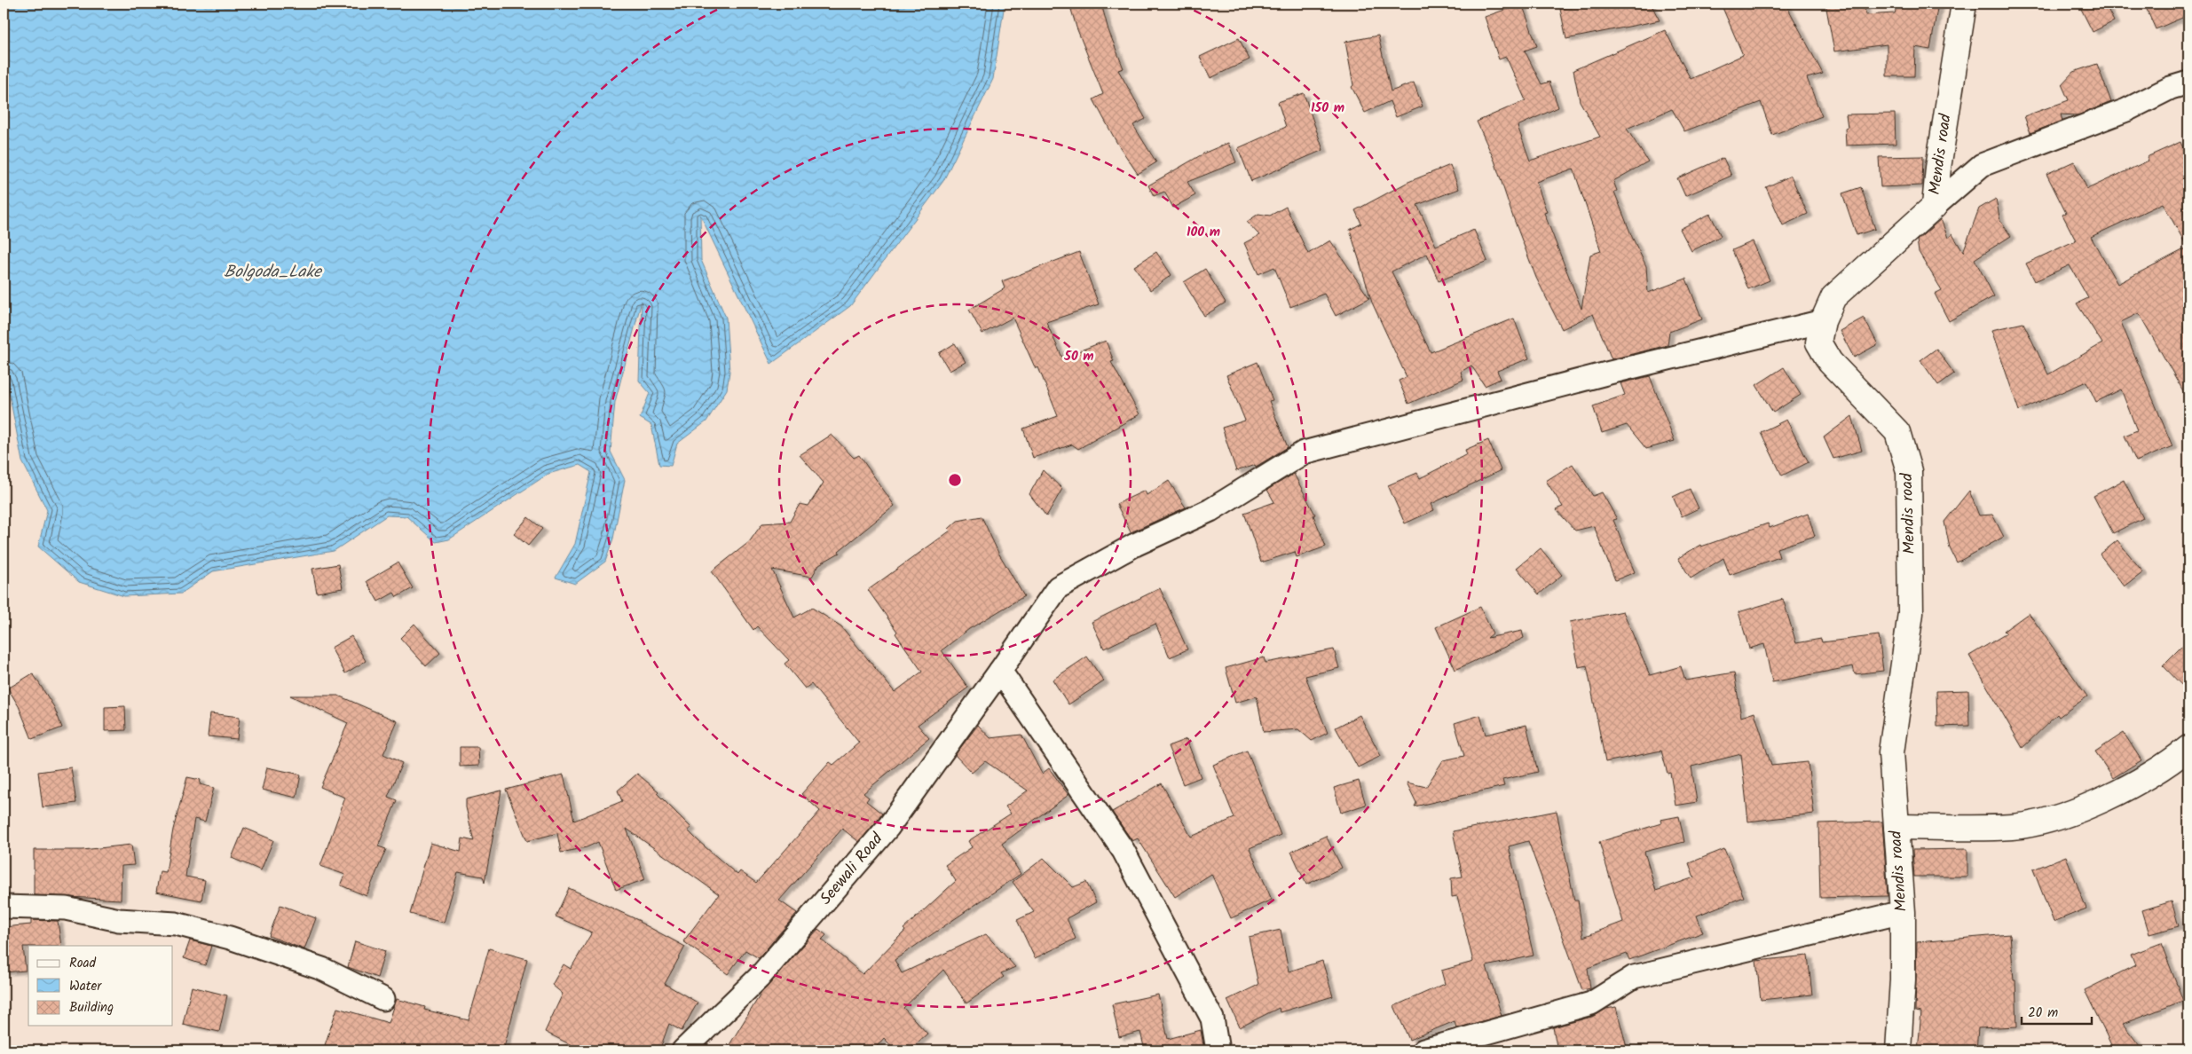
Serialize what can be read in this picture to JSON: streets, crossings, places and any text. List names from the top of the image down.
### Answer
{
  "streets": {
    "street": ["Mendis road", "Seewali Road"]
  },
  "crossings": [
    ["Mendis road", "Seewali Road"]
  ],
  "water": ["Bolgoda_Lake"],
  "legend": ["Road", "Water", "Building"],
  "scale_bar": "20 m",
  "rings": ["150 m", "100 m", "50 m"]
}
